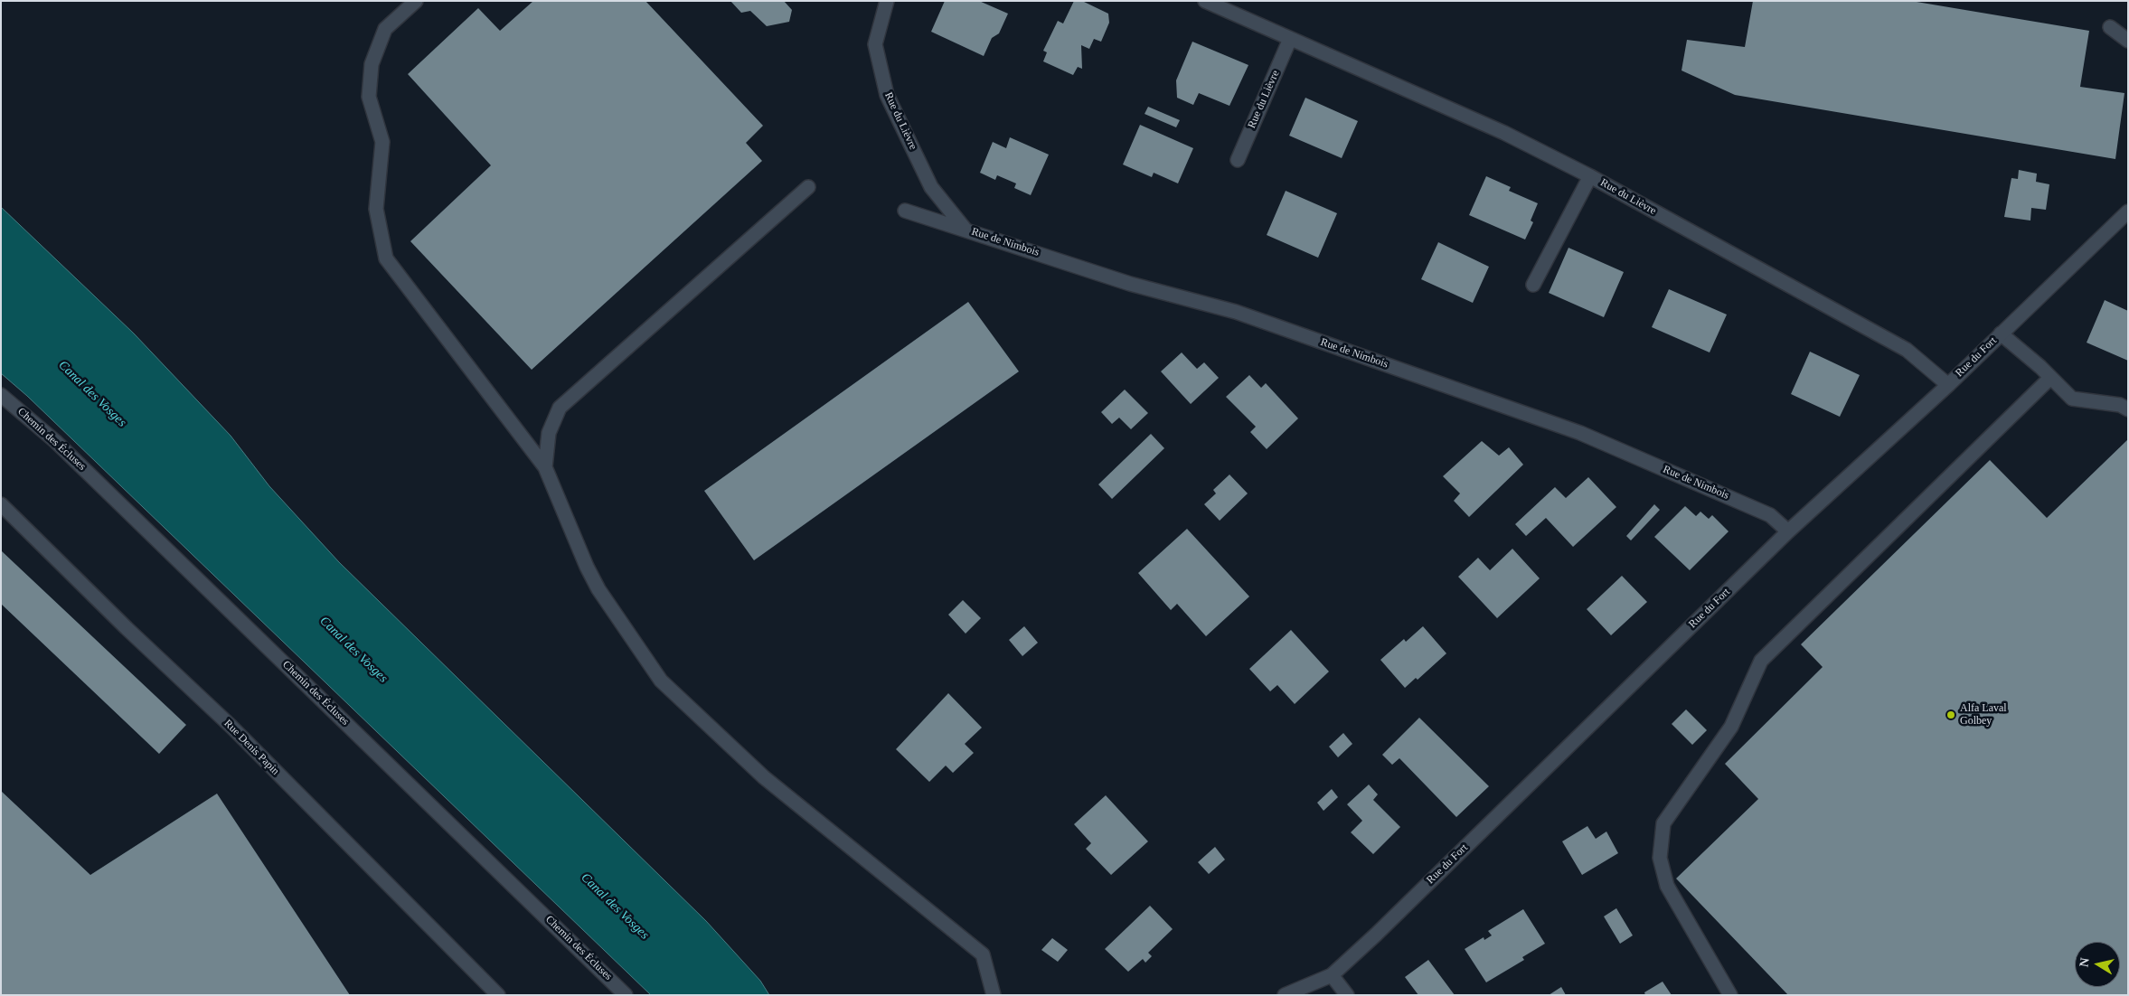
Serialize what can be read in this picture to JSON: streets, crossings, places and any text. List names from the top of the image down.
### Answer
{
  "streets": {
    "street": [
      "Rue du Lièvre",
      "Rue de Nimbois",
      "Rue du Fort",
      "Chemin des Écluses",
      "Rue Denis Papin"
    ]
  },
  "crossings": [
    ["Rue du Lièvre", "Rue de Nimbois"],
    ["Rue du Lièvre", "Rue du Fort"],
    ["Rue de Nimbois", "Rue du Fort"]
  ],
  "water": ["Canal des Vosges"],
  "places": ["Alfa Laval Golbey"],
  "north": "left"
}
